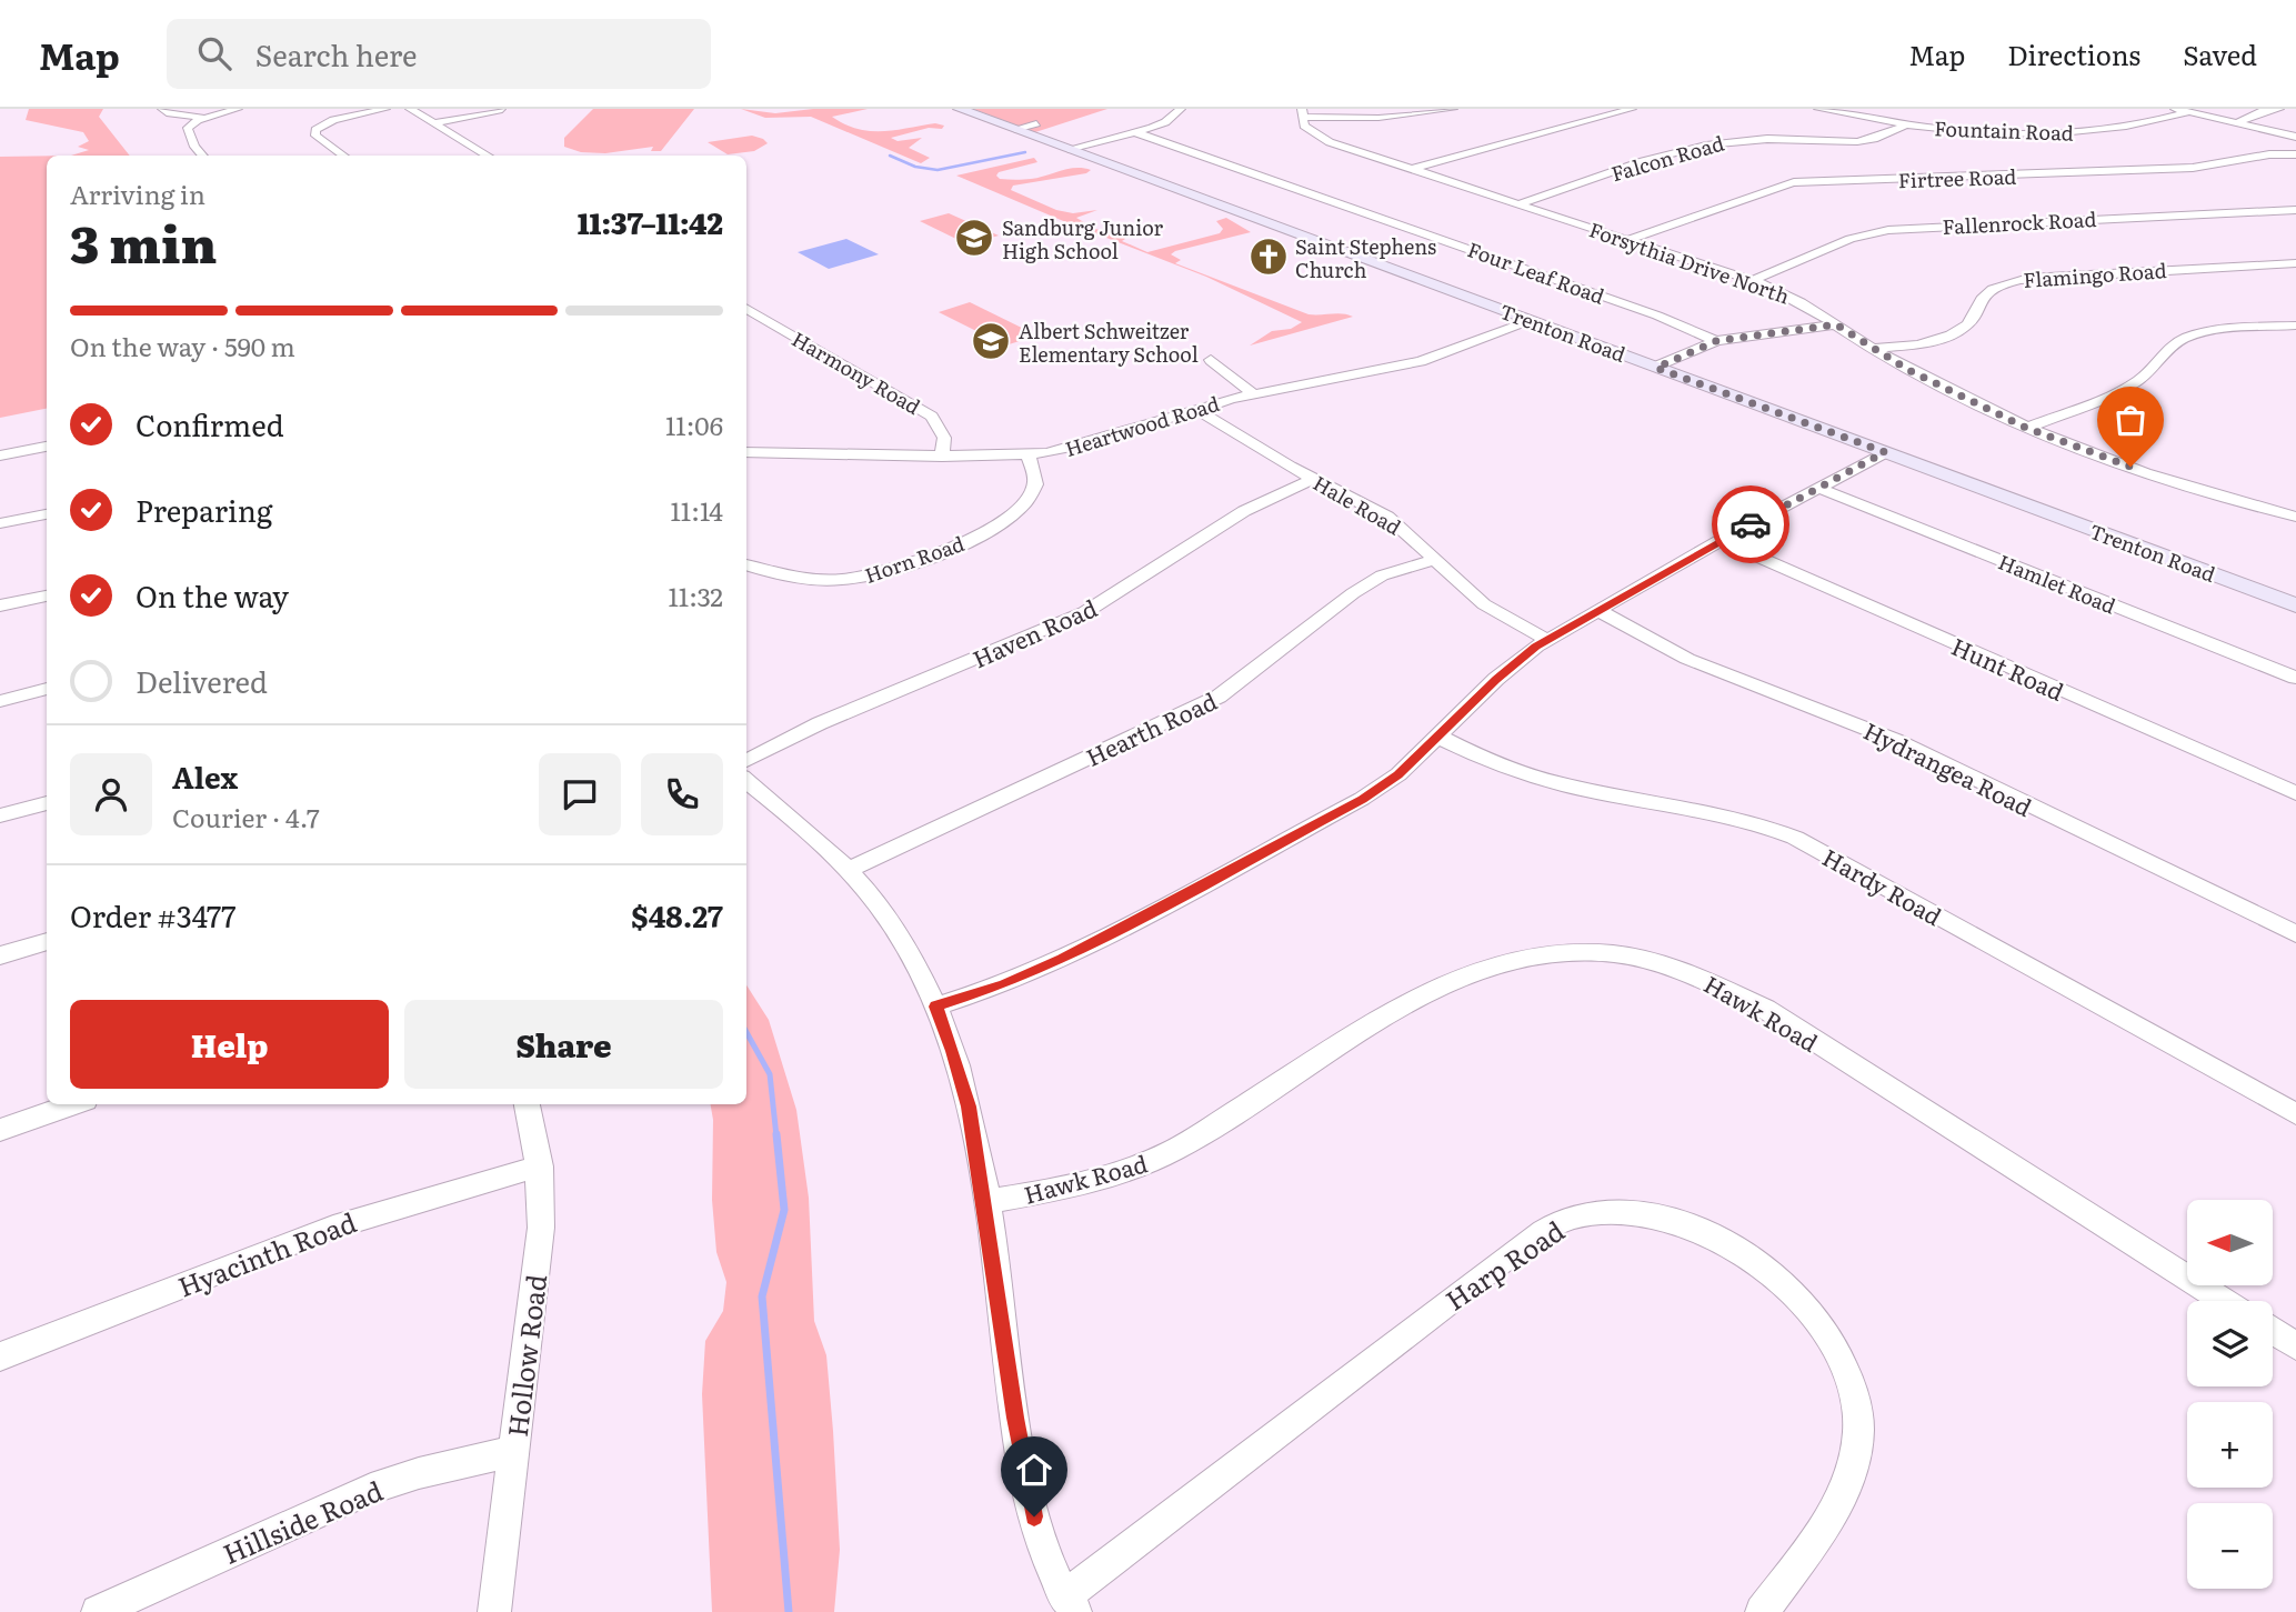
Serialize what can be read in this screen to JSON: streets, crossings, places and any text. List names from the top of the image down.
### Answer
{
  "streets": {
    "main road": ["Trenton Road"],
    "street": [
      "Fountain Road",
      "Falcon Road",
      "Firtree Road",
      "Fallenrock Road",
      "Forsythia Drive North",
      "Four Leaf Road",
      "Flamingo Road",
      "Harmony Road",
      "Heartwood Road",
      "Hale Road",
      "Horn Road",
      "Hamlet Road",
      "Haven Road",
      "Hunt Road",
      "Hearth Road",
      "Hydrangea Road",
      "Hardy Road",
      "Hawk Road",
      "Hyacinth Road",
      "Harp Road",
      "Hollow Road",
      "Hillside Road"
    ]
  },
  "crossings": [
    ["Fountain Road", "Falcon Road"],
    ["Falcon Road", "Forsythia Drive North"],
    ["Firtree Road", "Forsythia Drive North"],
    ["Fallenrock Road", "Forsythia Drive North"],
    ["Forsythia Drive North", "Flamingo Road"],
    ["Trenton Road", "Heartwood Road"],
    ["Harmony Road", "Heartwood Road"],
    ["Heartwood Road", "Hale Road"],
    ["Heartwood Road", "Horn Road"],
    ["Hale Road", "Haven Road"],
    ["Hale Road", "Hearth Road"],
    ["Hyacinth Road", "Hollow Road"],
    ["Hollow Road", "Hillside Road"]
  ],
  "places": {
    "school or university": ["Sandburg Junior High School", "Albert Schweitzer Elementary School"],
    "church": ["Saint Stephens Church"]
  },
  "north": "left",
  "page": {
    "header": "Map",
    "search": "Search here",
    "nav": ["Map", "Directions", "Saved"],
    "heading": ["3 min", "Arriving in", "11:37–11:42"],
    "panel": [
      "Alex",
      "Courier · 4.7",
      "Order #3477",
      "$48.27"
    ],
    "bar": "On the way · 590 m",
    "list": [
      ["Confirmed", "11:06"],
      ["Preparing", "11:14"],
      ["On the way", "11:32"],
      "Delivered"
    ],
    "buttons": ["Help", "Share"],
    "map_buttons": ["+", "−"]
  }
}
